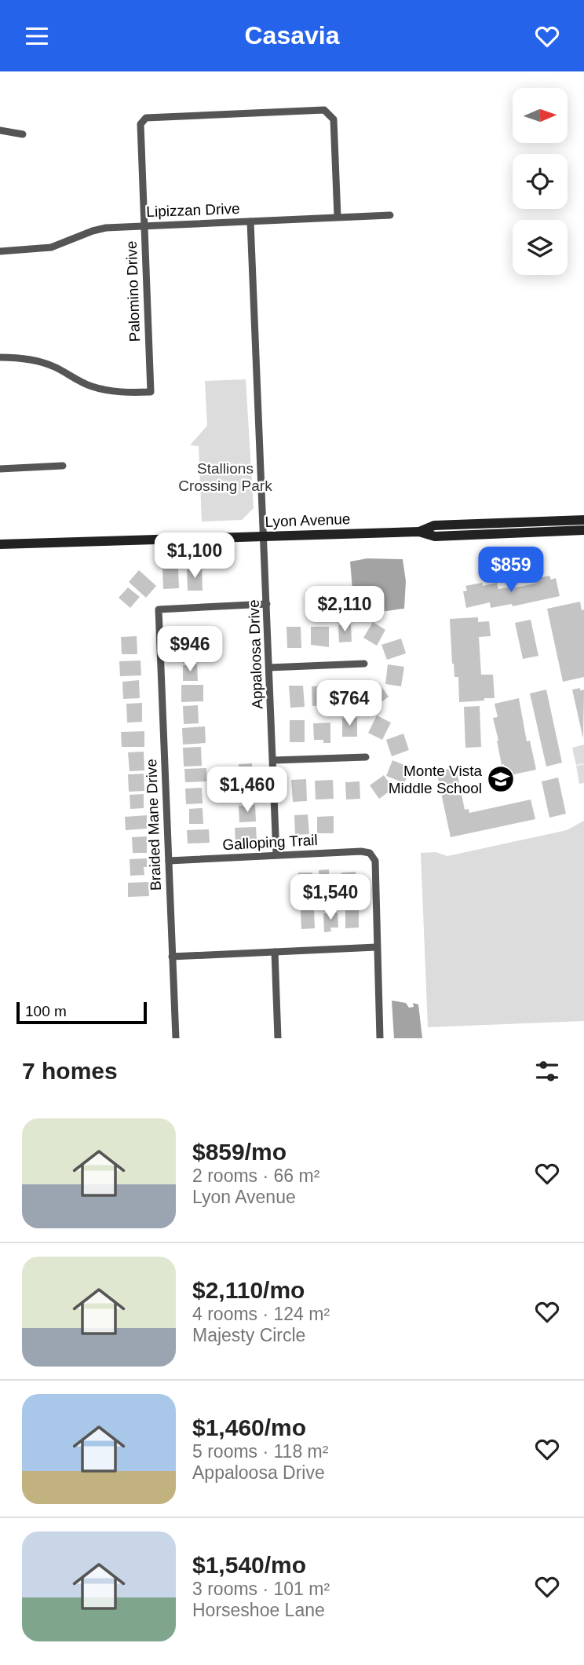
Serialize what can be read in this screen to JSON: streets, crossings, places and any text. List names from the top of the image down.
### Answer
{
  "streets": {
    "street": [
      "Lipizzan Drive",
      "Palomino Drive",
      "Lyon Avenue",
      "Appaloosa Drive",
      "Braided Mane Drive",
      "Galloping Trail"
    ]
  },
  "crossings": [
    ["Lipizzan Drive", "Palomino Drive"],
    ["Lipizzan Drive", "Appaloosa Drive"],
    ["Lyon Avenue", "Appaloosa Drive"],
    ["Appaloosa Drive", "Braided Mane Drive"],
    ["Appaloosa Drive", "Galloping Trail"],
    ["Braided Mane Drive", "Galloping Trail"]
  ],
  "parks": ["Stallions Crossing Park"],
  "places": {
    "school or university": ["Monte Vista Middle School"]
  },
  "scale_bar": "100 m",
  "north": "right",
  "page": {
    "header": "Casavia",
    "price": [
      "$1,100",
      "$859",
      "$2,110",
      "$946",
      "$764",
      "$1,460",
      "$1,540"
    ],
    "scale": "100 m",
    "heading": "7 homes",
    "list": [
      {
        "name": "$859/mo",
        "note": "2 rooms · 66 m² · Lyon Avenue"
      },
      {
        "name": "$2,110/mo",
        "note": "4 rooms · 124 m² · Majesty Circle"
      },
      {
        "name": "$1,460/mo",
        "note": "5 rooms · 118 m² · Appaloosa Drive"
      },
      {
        "name": "$1,540/mo",
        "note": "3 rooms · 101 m² · Horseshoe Lane"
      }
    ]
  }
}
